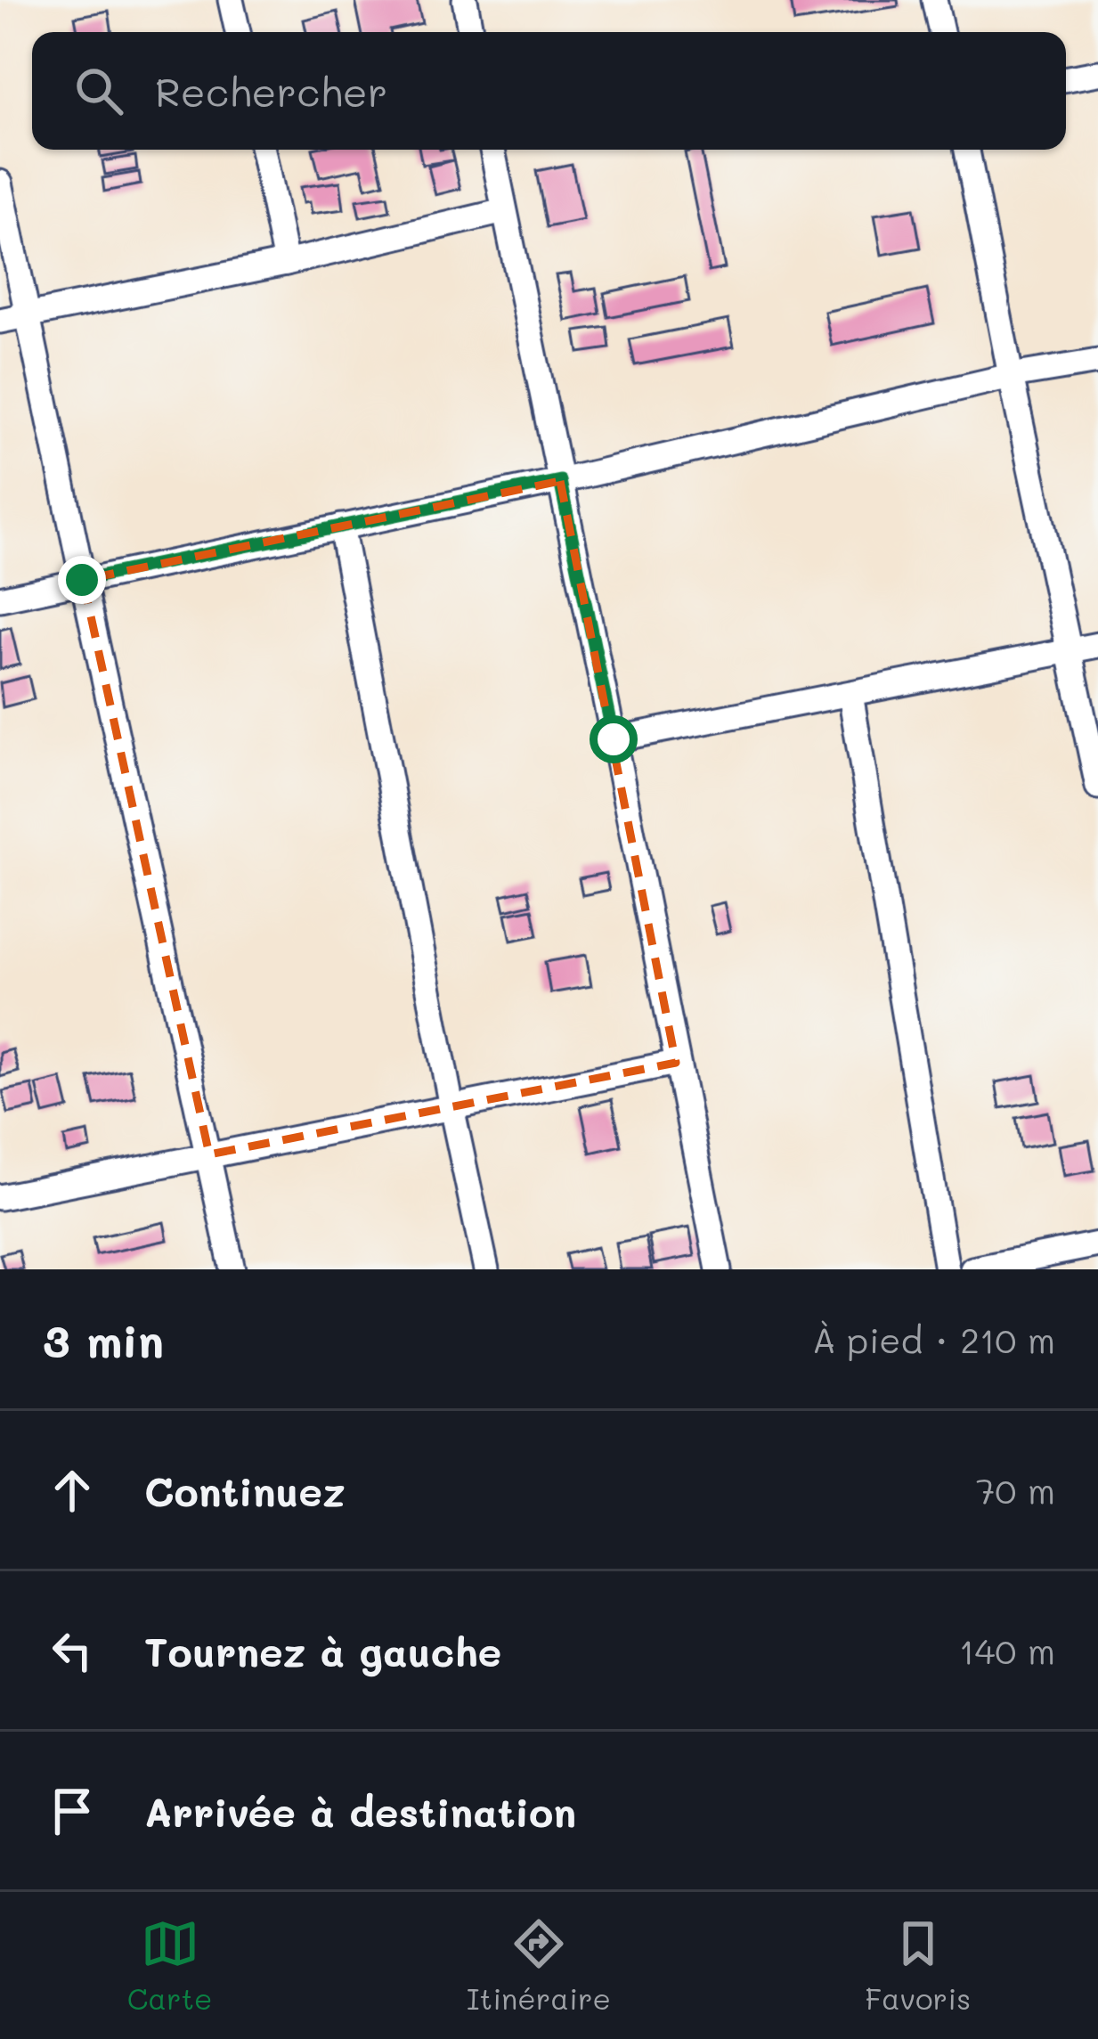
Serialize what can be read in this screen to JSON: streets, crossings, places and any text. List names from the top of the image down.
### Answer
{
  "page": {
    "search": "Rechercher",
    "heading": ["3 min", "À pied · 210 m"],
    "list": [
      ["Continuez", "70 m"],
      ["Tournez à gauche", "140 m"],
      "Arrivée à destination"
    ],
    "nav": ["Carte", "Itinéraire", "Favoris"]
  }
}
